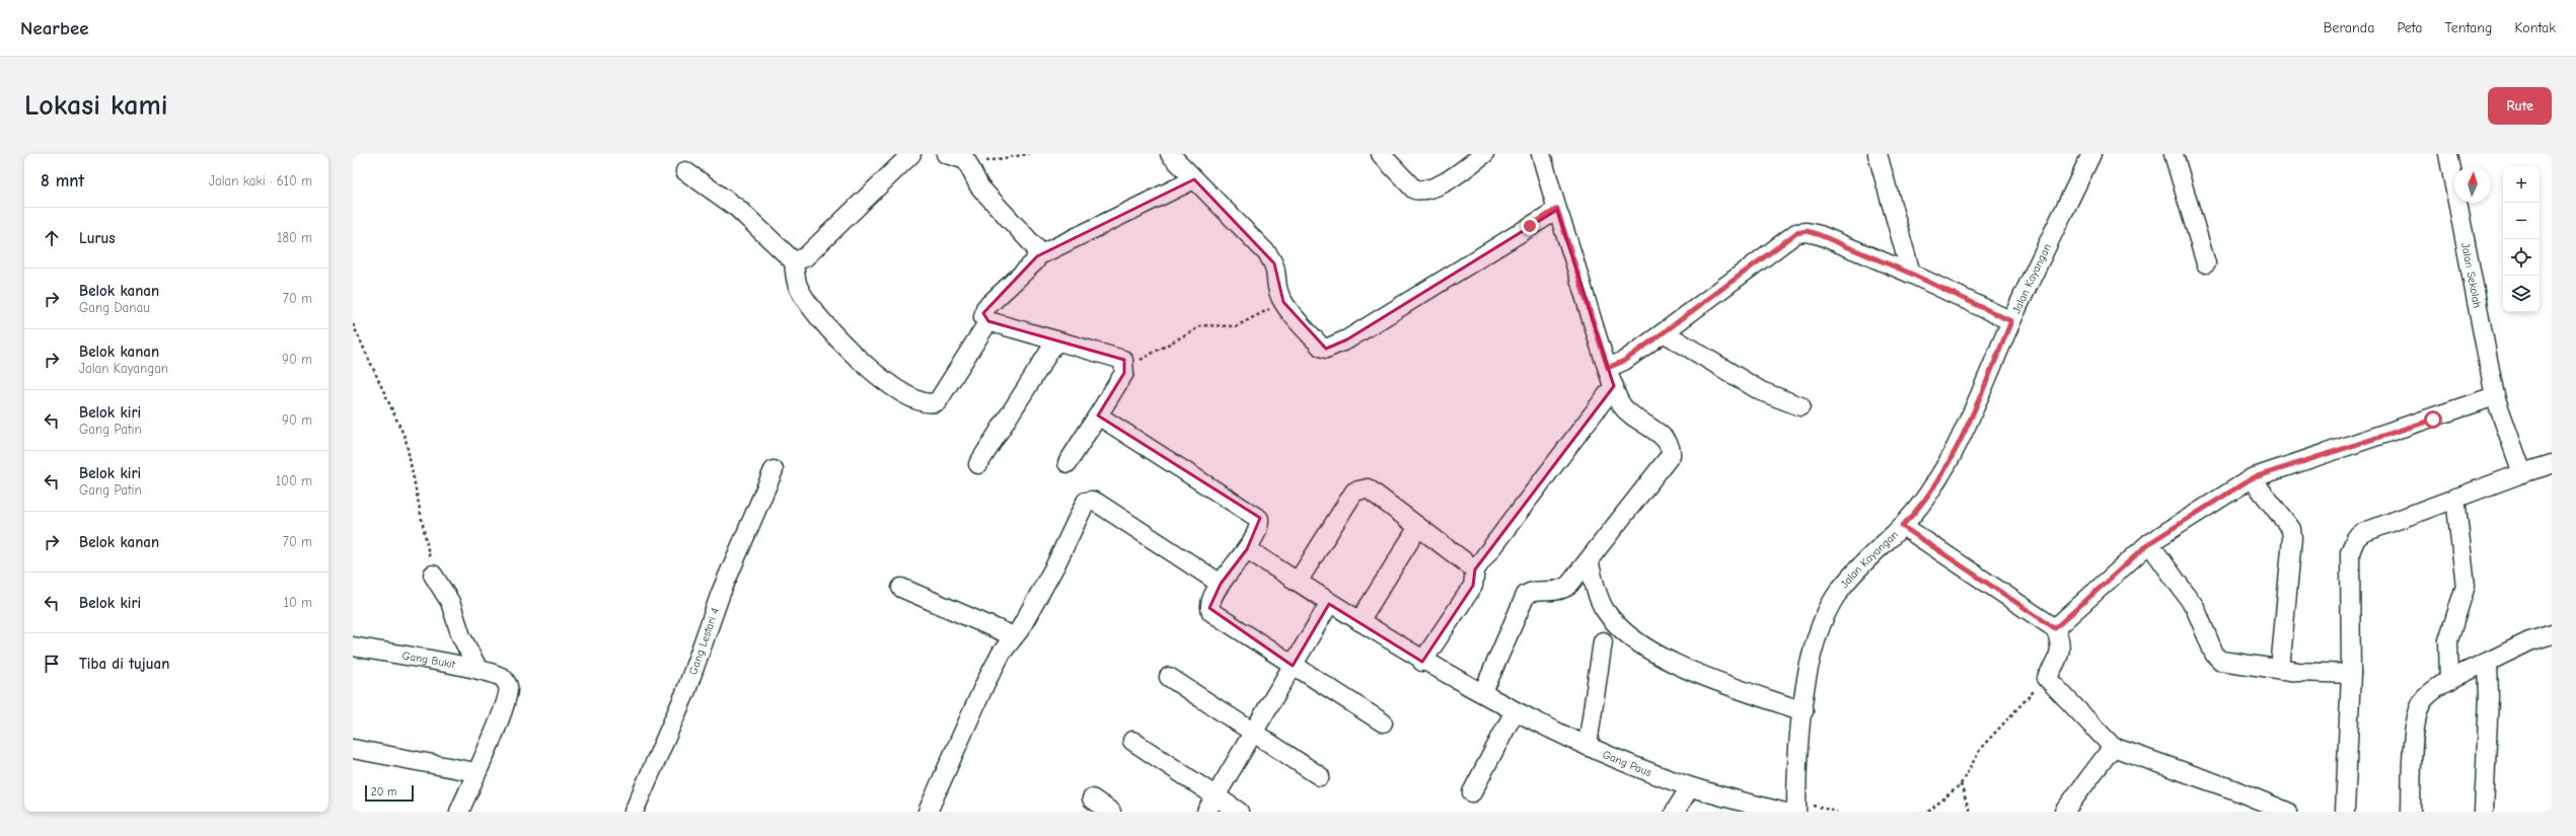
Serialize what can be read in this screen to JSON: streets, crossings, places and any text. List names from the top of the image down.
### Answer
{
  "streets": {
    "street": [
      "Jalan Sekolah",
      "Jalan Kayangan",
      "Gang Lestari 4",
      "Gang Bukit",
      "Gang Paus"
    ]
  },
  "scale_bar": "20 m",
  "north": "top",
  "page": {
    "header": "Nearbee",
    "nav": [
      "Beranda",
      "Peta",
      "Tentang",
      "Kontak"
    ],
    "buttons": "Rute",
    "title": "Lokasi kami",
    "heading": ["8 mnt", "Jalan kaki · 610 m"],
    "map_buttons": ["+", "−"],
    "list": [
      ["Lurus", "180 m"],
      ["Belok kanan", "Gang Danau", "70 m"],
      ["Belok kanan", "Jalan Kayangan", "90 m"],
      ["Belok kiri", "Gang Patin", "90 m"],
      ["Belok kiri", "Gang Patin", "100 m"],
      ["Belok kanan", "70 m"],
      ["Belok kiri", "10 m"],
      "Tiba di tujuan"
    ],
    "scale": "20 m"
  }
}
